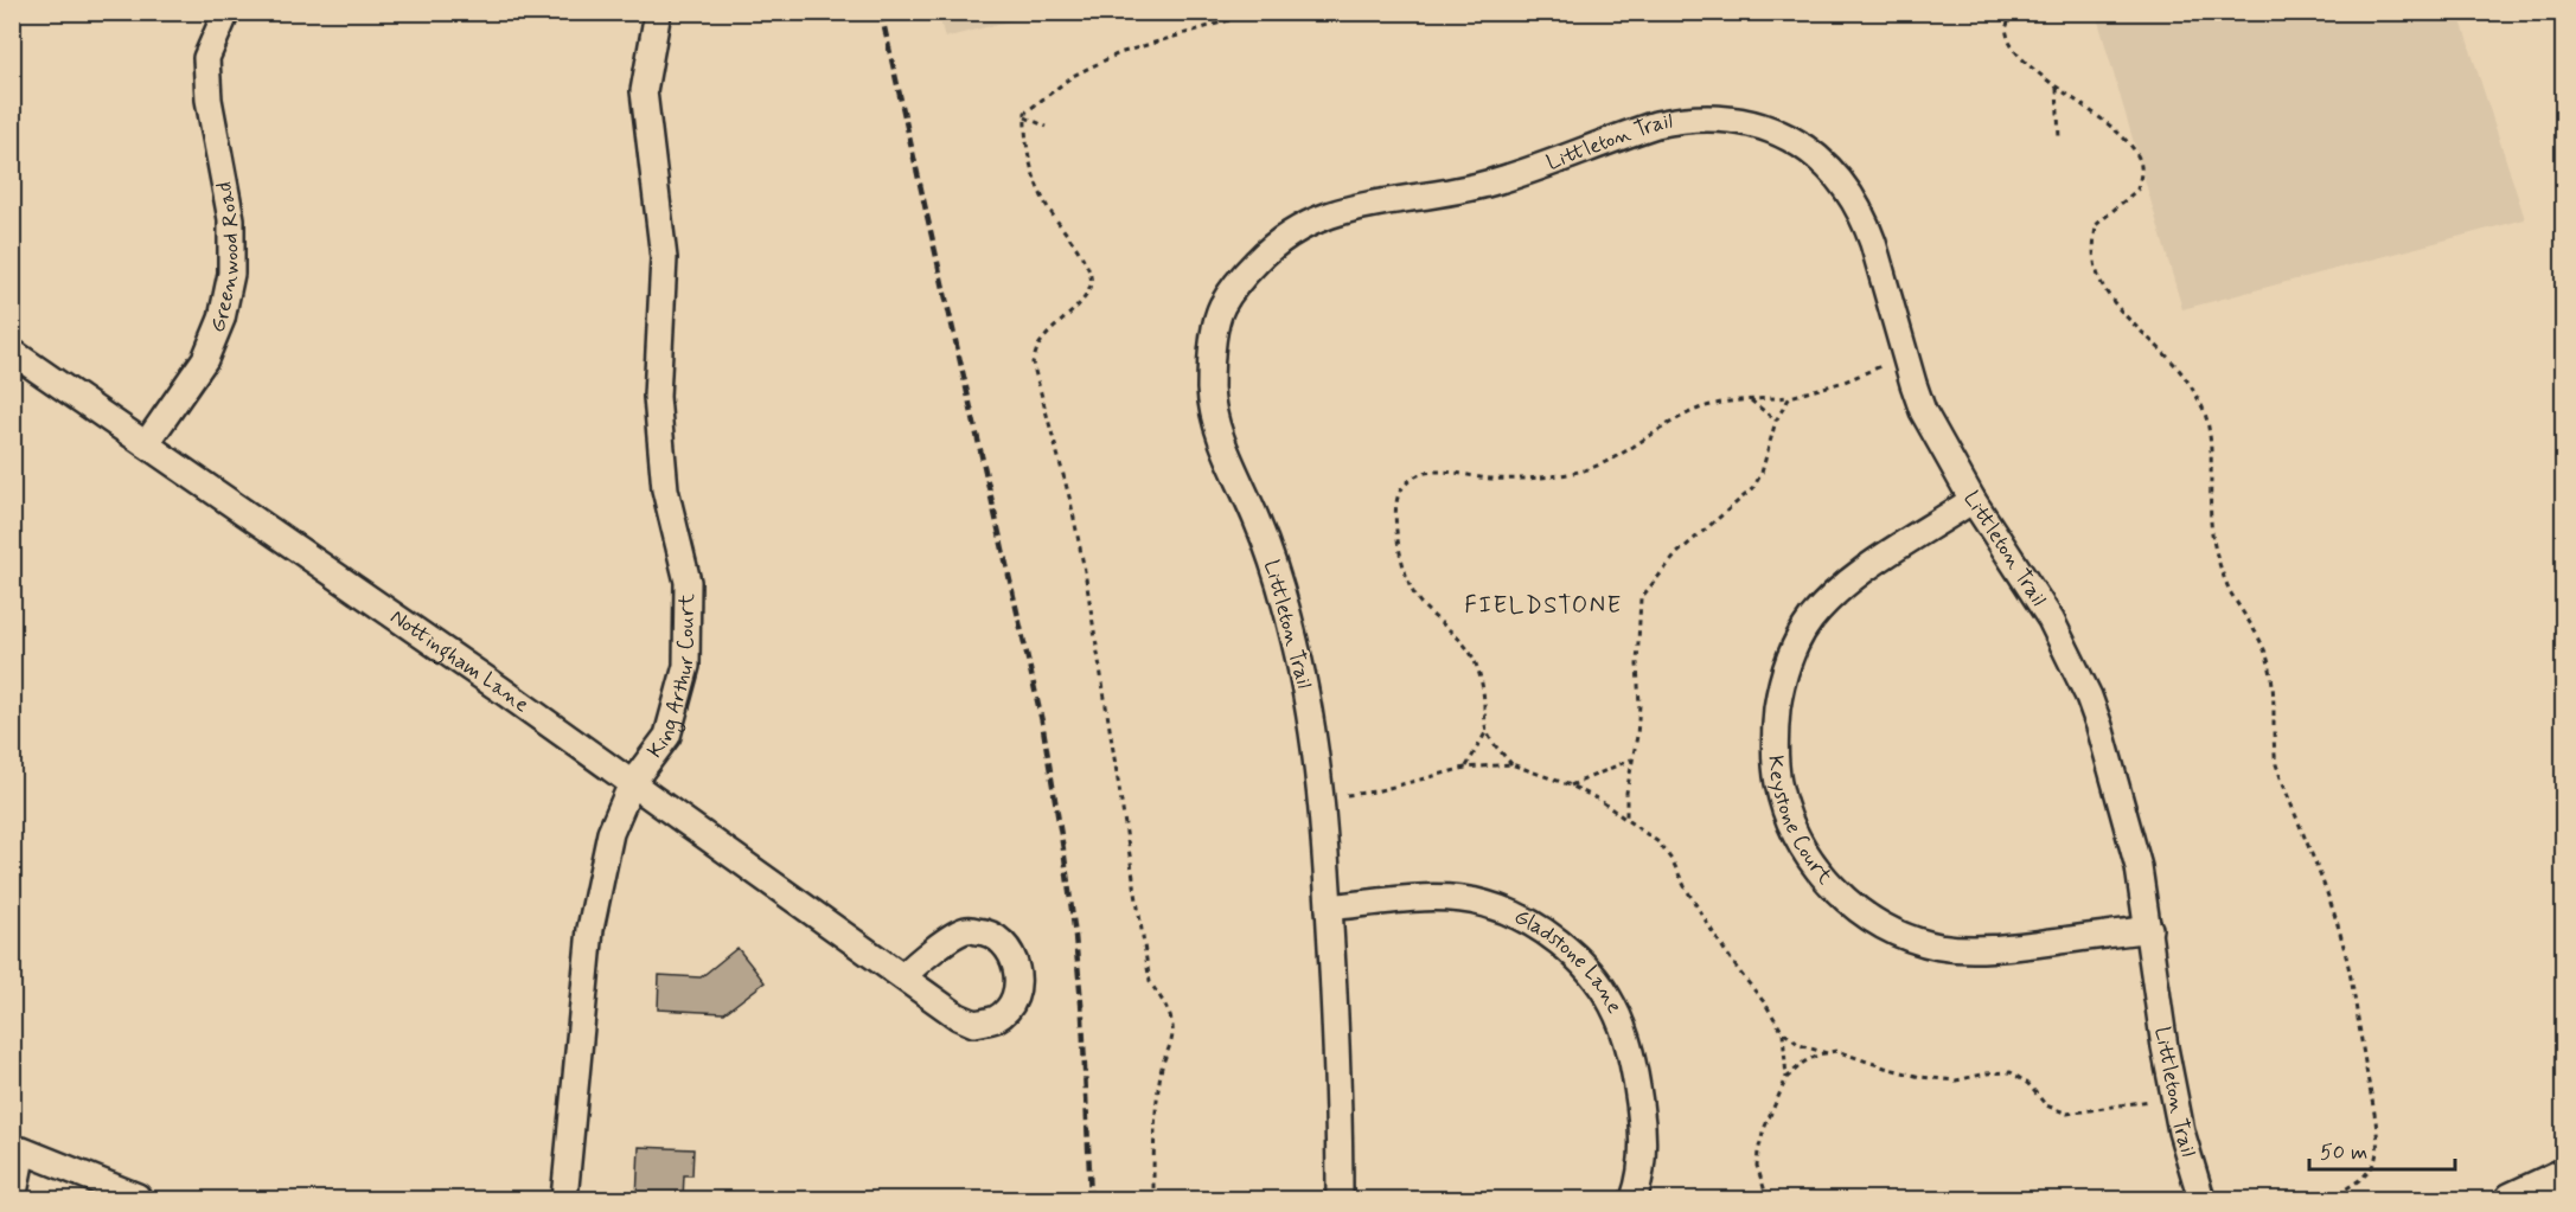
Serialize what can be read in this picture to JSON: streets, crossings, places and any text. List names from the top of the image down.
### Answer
{
  "streets": {
    "street": [
      "Littleton Trail",
      "Greenwood Road",
      "Nottingham Lane",
      "King Arthur Court",
      "Keystone Court",
      "Gladstone Lane"
    ]
  },
  "crossings": [
    ["Littleton Trail", "Keystone Court"],
    ["Littleton Trail", "Gladstone Lane"],
    ["Greenwood Road", "Nottingham Lane"],
    ["Nottingham Lane", "King Arthur Court"]
  ],
  "districts": ["FIELDSTONE"],
  "scale_bar": "50 m"
}
